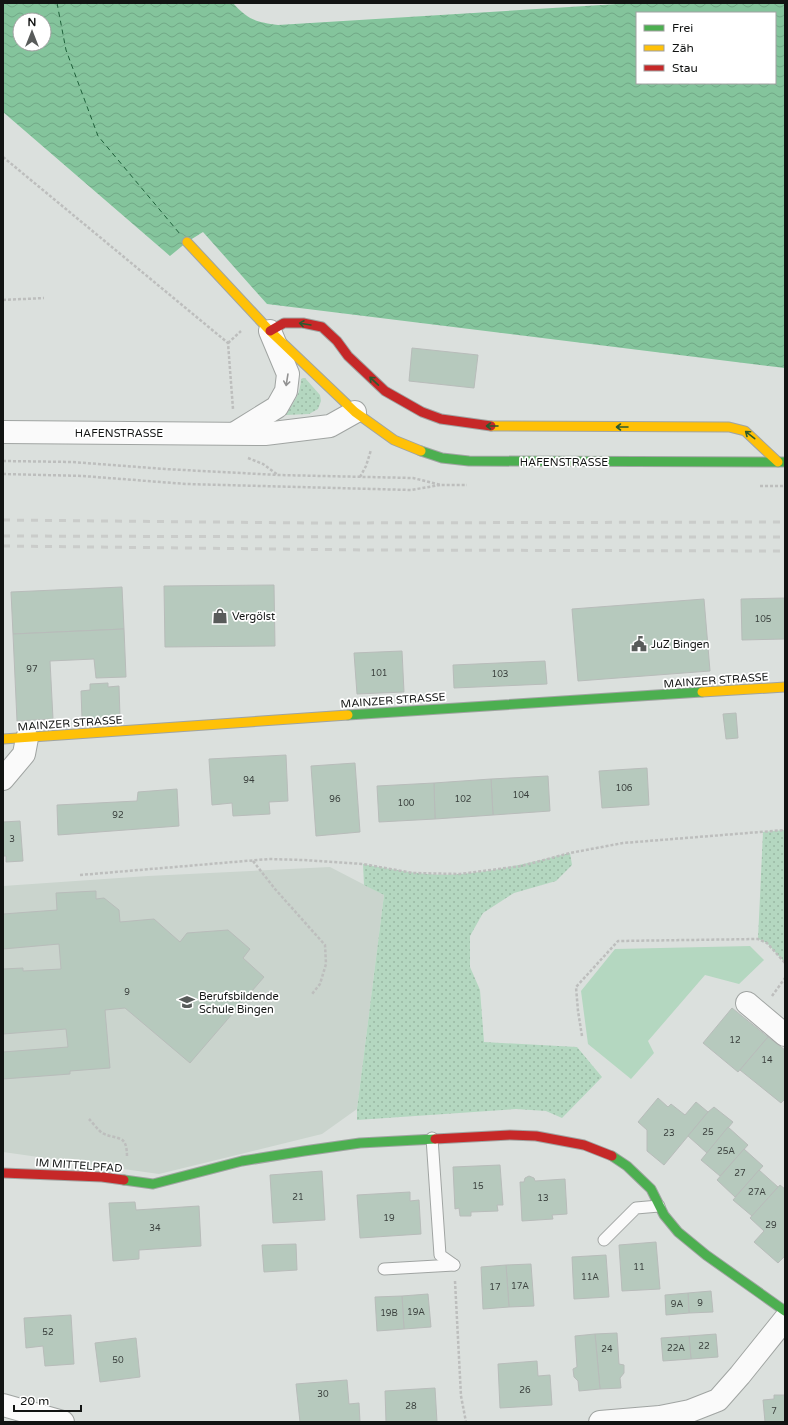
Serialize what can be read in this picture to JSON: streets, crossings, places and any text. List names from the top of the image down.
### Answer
{
  "streets": {
    "street": ["HAFENSTRASSE", "MAINZER STRASSE", "IM MITTELPFAD"]
  },
  "places": {
    "shop": ["Vergölst"],
    "public building": ["JuZ Bingen"],
    "school or university": ["Berufsbildende Schule Bingen"]
  },
  "house_numbers": [
    "105",
    "97",
    "101",
    "103",
    "94",
    "106",
    "104",
    "96",
    "102",
    "100",
    "92",
    "3",
    "9",
    "12",
    "14",
    "25",
    "23",
    "25A",
    "27",
    "15",
    "27A",
    "21",
    "13",
    "19",
    "29",
    "34",
    "11",
    "11A",
    "17A",
    "17",
    "9",
    "9A",
    "19A",
    "19B",
    "52",
    "22",
    "22A",
    "24",
    "50",
    "26",
    "30",
    "28",
    "7"
  ],
  "legend": ["Frei", "Zäh", "Stau"],
  "scale_bar": "20 m",
  "north": "top"
}
